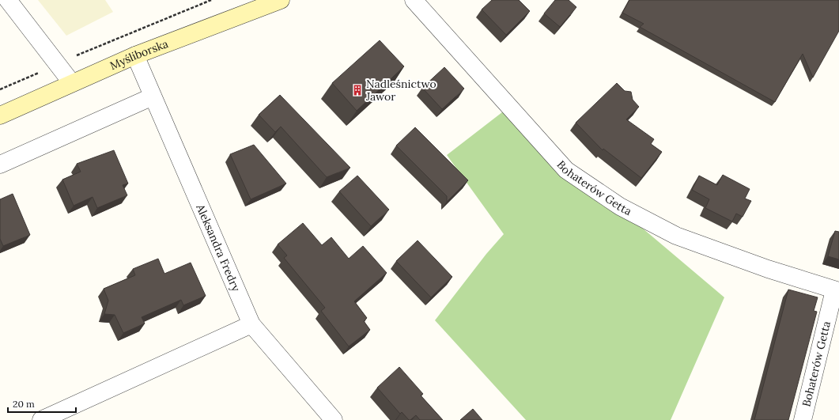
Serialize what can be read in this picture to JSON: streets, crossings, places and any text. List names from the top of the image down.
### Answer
{
  "streets": {
    "street": ["Myśliborska", "Bohaterów Getta", "Aleksandra Fredry"]
  },
  "crossings": [
    ["Myśliborska", "Aleksandra Fredry"]
  ],
  "places": {
    "building": ["Nadleśnictwo Jawor"]
  },
  "scale_bar": "20 m"
}
